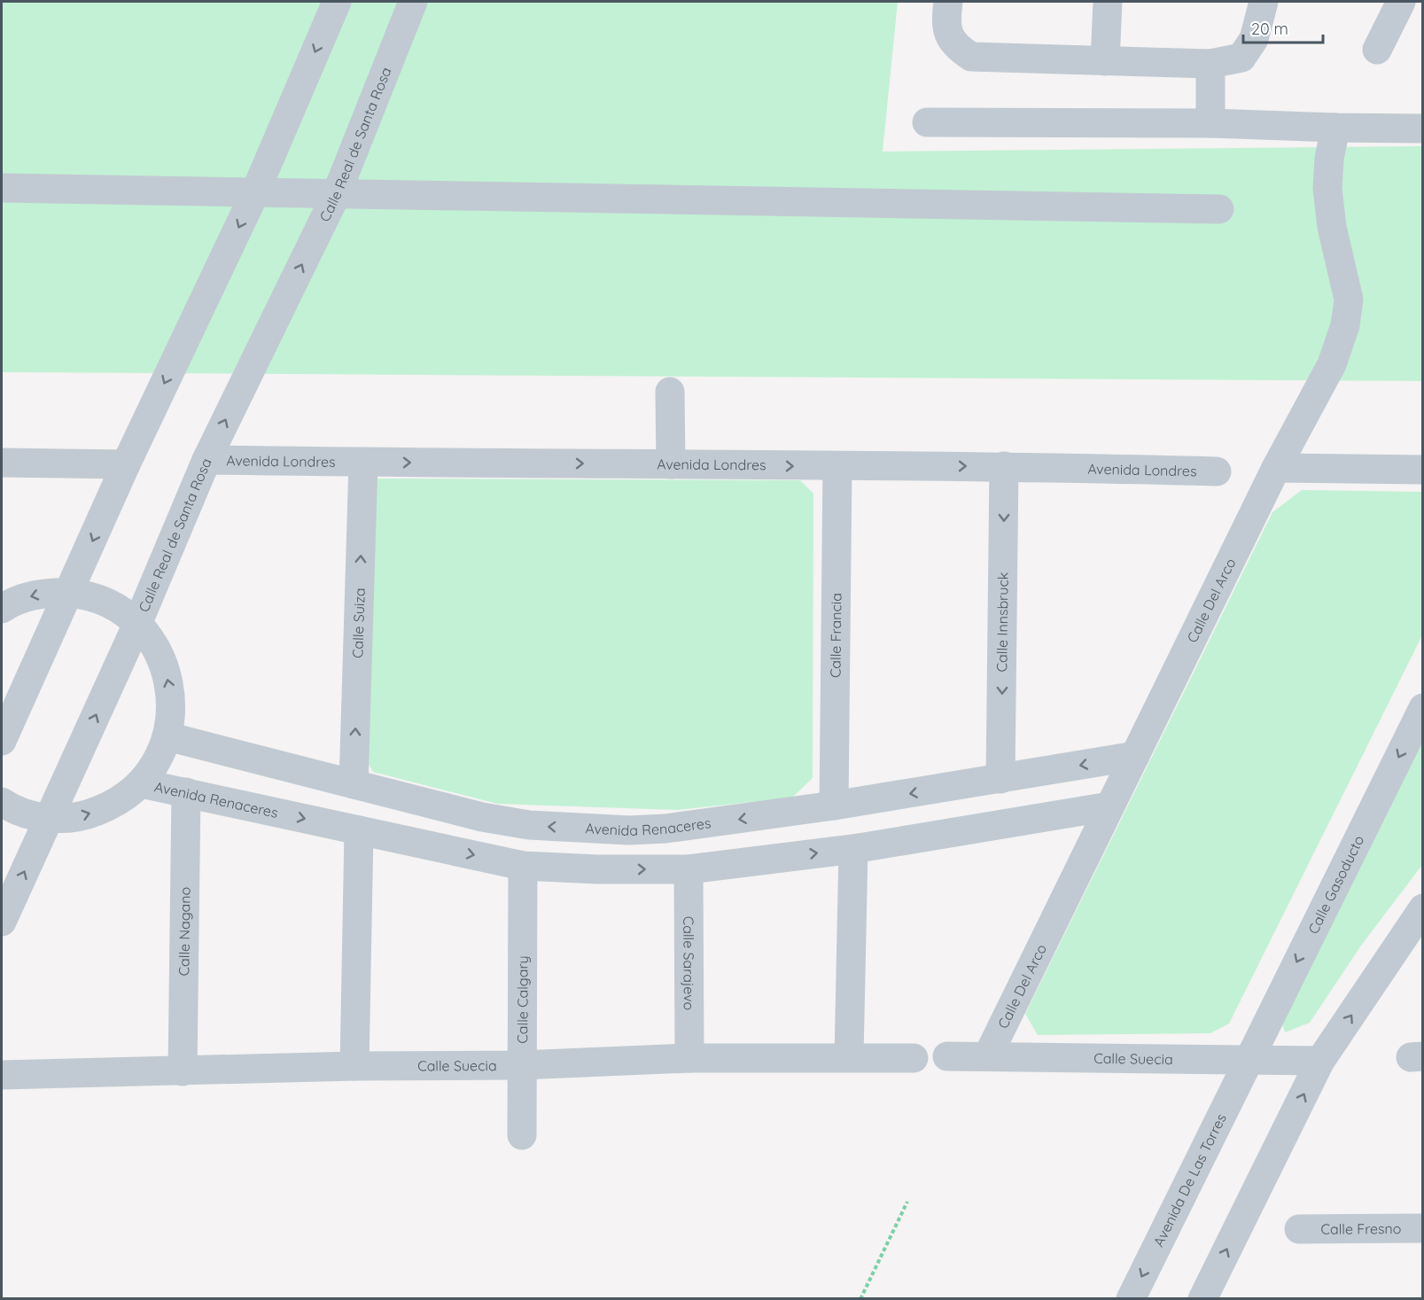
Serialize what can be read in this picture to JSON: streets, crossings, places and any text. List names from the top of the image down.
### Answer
{
  "streets": {
    "street": [
      "Calle Real de Santa Rosa",
      "Avenida Londres",
      "Calle Del Arco",
      "Calle Suiza",
      "Calle Innsbruck",
      "Calle Francia",
      "Avenida Renaceres",
      "Calle Gasoducto",
      "Calle Nagano",
      "Calle Sarajevo",
      "Calle Calgary",
      "Calle Suecia",
      "Avenida De Las Torres",
      "Calle Fresno"
    ]
  },
  "crossings": [
    ["Calle Real de Santa Rosa", "Avenida Londres"],
    ["Calle Real de Santa Rosa", "Avenida Renaceres"],
    ["Avenida Londres", "Calle Suiza"],
    ["Avenida Londres", "Calle Innsbruck"],
    ["Avenida Londres", "Calle Francia"],
    ["Calle Del Arco", "Avenida Renaceres"],
    ["Calle Del Arco", "Calle Suecia"],
    ["Calle Suiza", "Avenida Renaceres"],
    ["Calle Innsbruck", "Avenida Renaceres"],
    ["Calle Francia", "Avenida Renaceres"],
    ["Avenida Renaceres", "Calle Nagano"],
    ["Avenida Renaceres", "Calle Sarajevo"],
    ["Avenida Renaceres", "Calle Calgary"],
    ["Calle Gasoducto", "Calle Suecia"],
    ["Calle Gasoducto", "Avenida De Las Torres"],
    ["Calle Nagano", "Calle Suecia"],
    ["Calle Sarajevo", "Calle Suecia"],
    ["Calle Calgary", "Calle Suecia"],
    ["Calle Suecia", "Avenida De Las Torres"]
  ],
  "one_way": ["Avenida Londres", "Calle Suiza", "Calle Innsbruck"],
  "scale_bar": "20 m"
}
